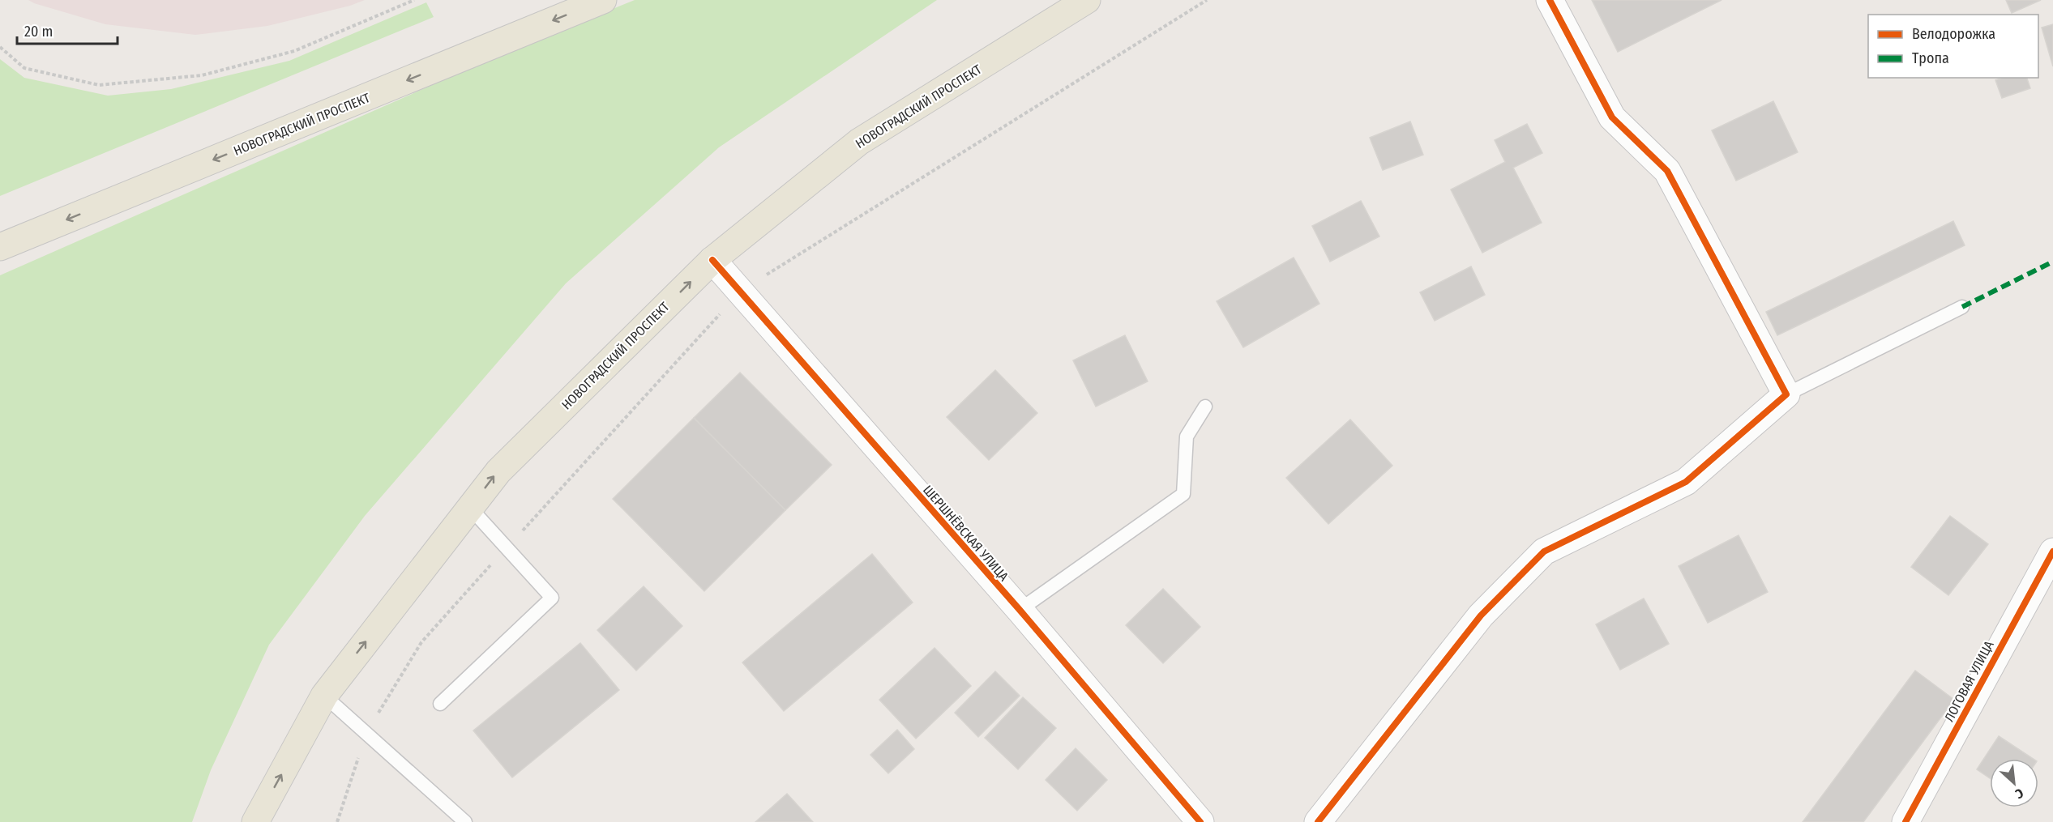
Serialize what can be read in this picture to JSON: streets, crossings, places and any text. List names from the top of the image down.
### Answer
{
  "streets": {
    "main road": ["НОВОГРАДСКИЙ ПРОСПЕКТ"],
    "street": ["ШЕРШНЁВСКАЯ УЛИЦА", "ЛОГОВАЯ УЛИЦА"]
  },
  "crossings": [
    ["НОВОГРАДСКИЙ ПРОСПЕКТ", "ШЕРШНЁВСКАЯ УЛИЦА"]
  ],
  "legend": ["Велодорожка", "Тропа"],
  "scale_bar": "20 m",
  "north": "bottom right"
}
